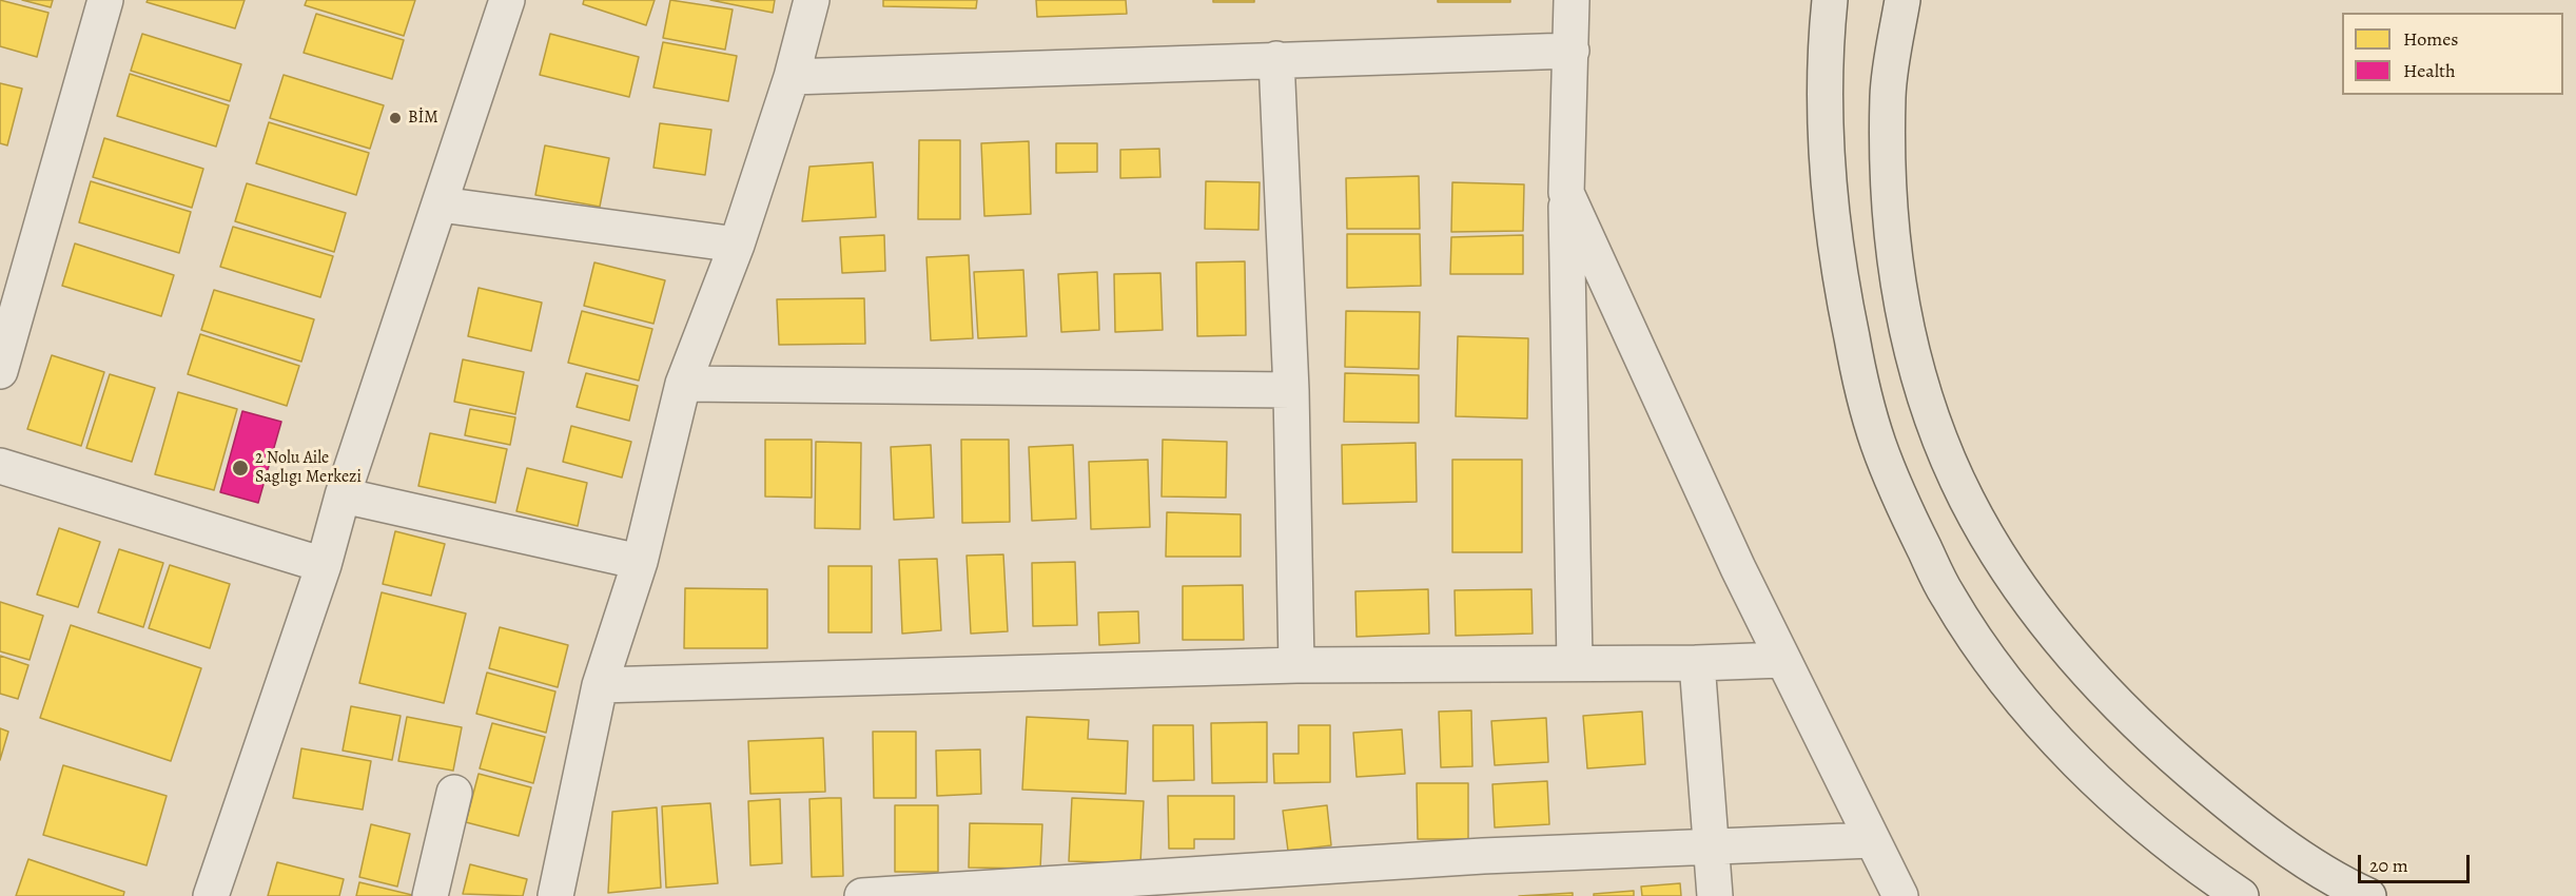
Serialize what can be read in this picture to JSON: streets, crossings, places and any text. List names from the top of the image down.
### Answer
{
  "places": ["BİM", "2 Nolu Aile Saglıgı Merkezi"],
  "legend": ["Homes", "Health"],
  "scale_bar": "20 m"
}
